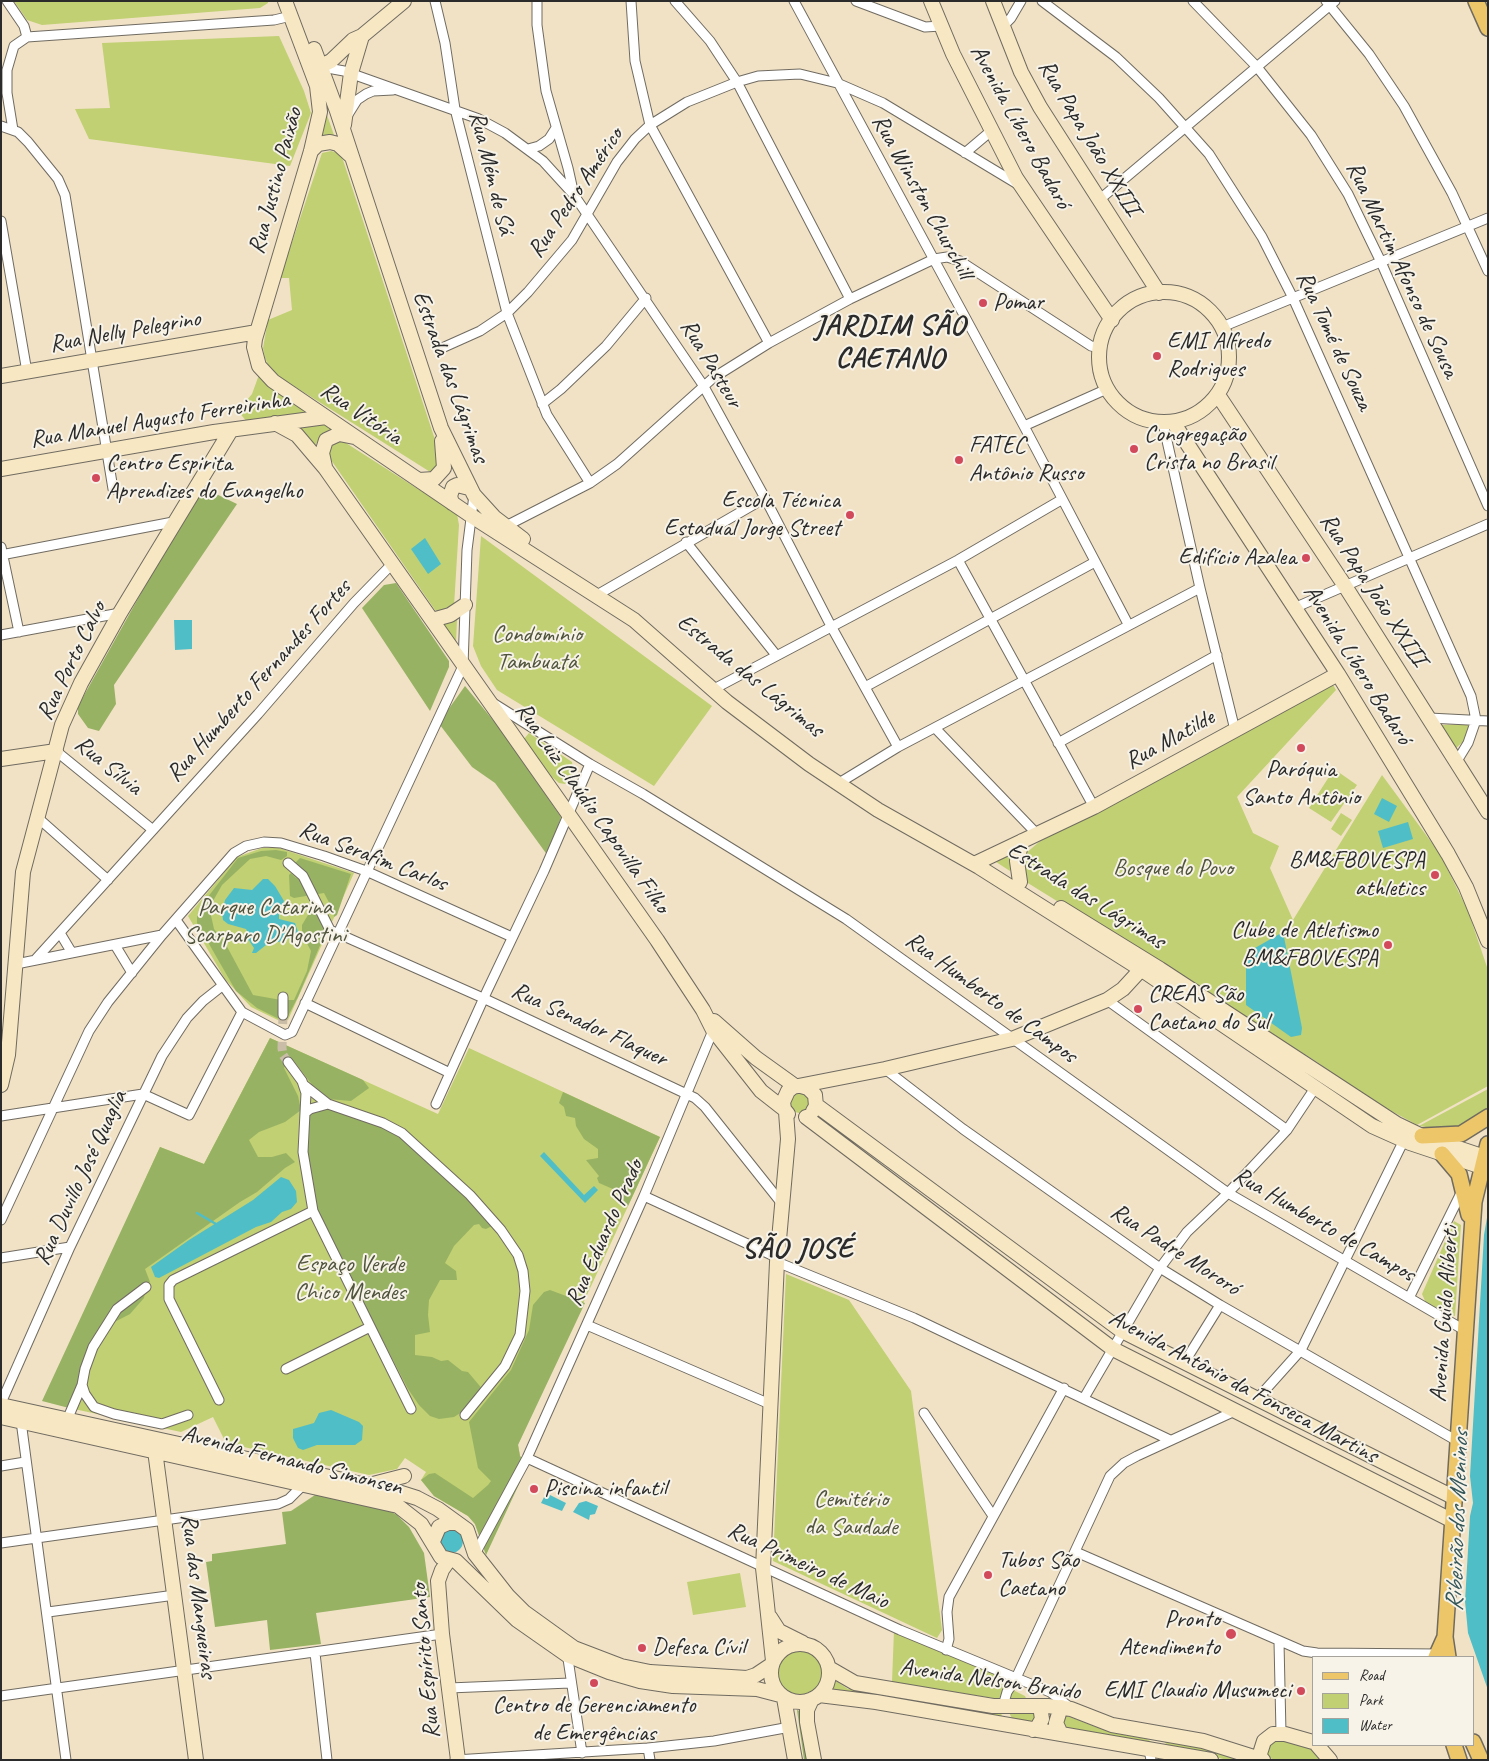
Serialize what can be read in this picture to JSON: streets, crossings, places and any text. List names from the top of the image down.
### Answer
{
  "streets": {
    "main road": ["Avenida Guido Aliberti"],
    "street": [
      "Avenida Líbero Badaró",
      "Rua Papa João XXIII",
      "Rua Mém de Sá",
      "Rua Justino Paixão",
      "Rua Pedro Américo",
      "Rua Winston Churchill",
      "Rua Martim Afonso de Sousa",
      "Rua Nelly Pelegrino",
      "Rua Tomé de Souza",
      "Rua Pasteur",
      "Estrada das Lágrimas",
      "Rua Vitória",
      "Rua Manuel Augusto Ferreirinha",
      "Rua Porto Calvo",
      "Rua Humberto Fernandes Fortes",
      "Rua Matilde",
      "Rua Sílvia",
      "Rua Luiz Claúdio Capovilla Filho",
      "Rua Serafim Carlos",
      "Rua Humberto de Campos",
      "Rua Senador Flaquer",
      "Rua Duvillo José Quaglia",
      "Rua Eduardo Prado",
      "Rua Padre Mororó",
      "Avenida Antônio da Fonseca Martins",
      "Avenida Fernando Simonsen",
      "Rua Primeiro de Maio",
      "Rua das Mangueiras",
      "Rua Espírito Santo",
      "Avenida Nelson Braido"
    ]
  },
  "crossings": [
    ["Avenida Líbero Badaró", "Rua Papa João XXIII"],
    ["Avenida Líbero Badaró", "Rua Pedro Américo"],
    ["Avenida Líbero Badaró", "Rua Matilde"],
    ["Rua Mém de Sá", "Rua Pedro Américo"],
    ["Rua Mém de Sá", "Rua Pasteur"],
    ["Rua Justino Paixão", "Rua Nelly Pelegrino"],
    ["Rua Justino Paixão", "Rua Pasteur"],
    ["Rua Justino Paixão", "Estrada das Lágrimas"],
    ["Rua Justino Paixão", "Rua Vitória"],
    ["Rua Pedro Américo", "Rua Winston Churchill"],
    ["Rua Pedro Américo", "Rua Pasteur"],
    ["Rua Nelly Pelegrino", "Rua Vitória"],
    ["Rua Pasteur", "Estrada das Lágrimas"],
    ["Estrada das Lágrimas", "Rua Vitória"],
    ["Estrada das Lágrimas", "Rua Matilde"],
    ["Estrada das Lágrimas", "Avenida Guido Aliberti"],
    ["Rua Vitória", "Rua Manuel Augusto Ferreirinha"],
    ["Rua Manuel Augusto Ferreirinha", "Rua Porto Calvo"],
    ["Rua Manuel Augusto Ferreirinha", "Rua Luiz Claúdio Capovilla Filho"],
    ["Rua Porto Calvo", "Rua Sílvia"],
    ["Rua Humberto Fernandes Fortes", "Rua Sílvia"],
    ["Rua Humberto Fernandes Fortes", "Rua Luiz Claúdio Capovilla Filho"],
    ["Rua Luiz Claúdio Capovilla Filho", "Rua Humberto de Campos"],
    ["Rua Luiz Claúdio Capovilla Filho", "Rua Eduardo Prado"],
    ["Rua Luiz Claúdio Capovilla Filho", "Avenida Antônio da Fonseca Martins"],
    ["Rua Humberto de Campos", "Avenida Guido Aliberti"],
    ["Rua Senador Flaquer", "Rua Eduardo Prado"],
    ["Rua Duvillo José Quaglia", "Avenida Fernando Simonsen"],
    ["Rua Eduardo Prado", "Avenida Fernando Simonsen"],
    ["Rua Eduardo Prado", "Rua Primeiro de Maio"],
    ["Rua Eduardo Prado", "Rua Espírito Santo"],
    ["Rua Padre Mororó", "Avenida Guido Aliberti"],
    ["Avenida Guido Aliberti", "Avenida Antônio da Fonseca Martins"],
    ["Avenida Fernando Simonsen", "Rua das Mangueiras"],
    ["Avenida Fernando Simonsen", "Rua Espírito Santo"],
    ["Avenida Fernando Simonsen", "Avenida Nelson Braido"],
    ["Rua Primeiro de Maio", "Avenida Nelson Braido"]
  ],
  "districts": ["JARDIM SÃO CAETANO", "SÃO JOSÉ"],
  "water": ["Ribeirão dos Meninos"],
  "parks": [
    "Condomínio Tambuatá",
    "Bosque do Povo",
    "Parque Catarina Scarparo D'Agostini",
    "Espaço Verde Chico Mendes",
    "Cemitério da Saudade"
  ],
  "places": [
    "Pomar",
    "EMI Alfredo Rodrigues",
    "Congregação Crista no Brasil",
    "FATEC Antônio Russo",
    "Centro Espirita Aprendizes do Evangelho",
    "Escola Técnica Estadual Jorge Street",
    "Edifício Azalea",
    "Paróquia Santo Antônio",
    "BM&FBOVESPA athletics",
    "Clube de Atletismo BM&FBOVESPA",
    "CREAS São Caetano do Sul",
    "Piscina infantil",
    "Tubos São Caetano",
    "Pronto Atendimento",
    "Defesa Cívil",
    "Centro de Gerenciamento de Emergências",
    "EMI Claudio Musumeci"
  ],
  "legend": ["Road", "Park", "Water"]
}
